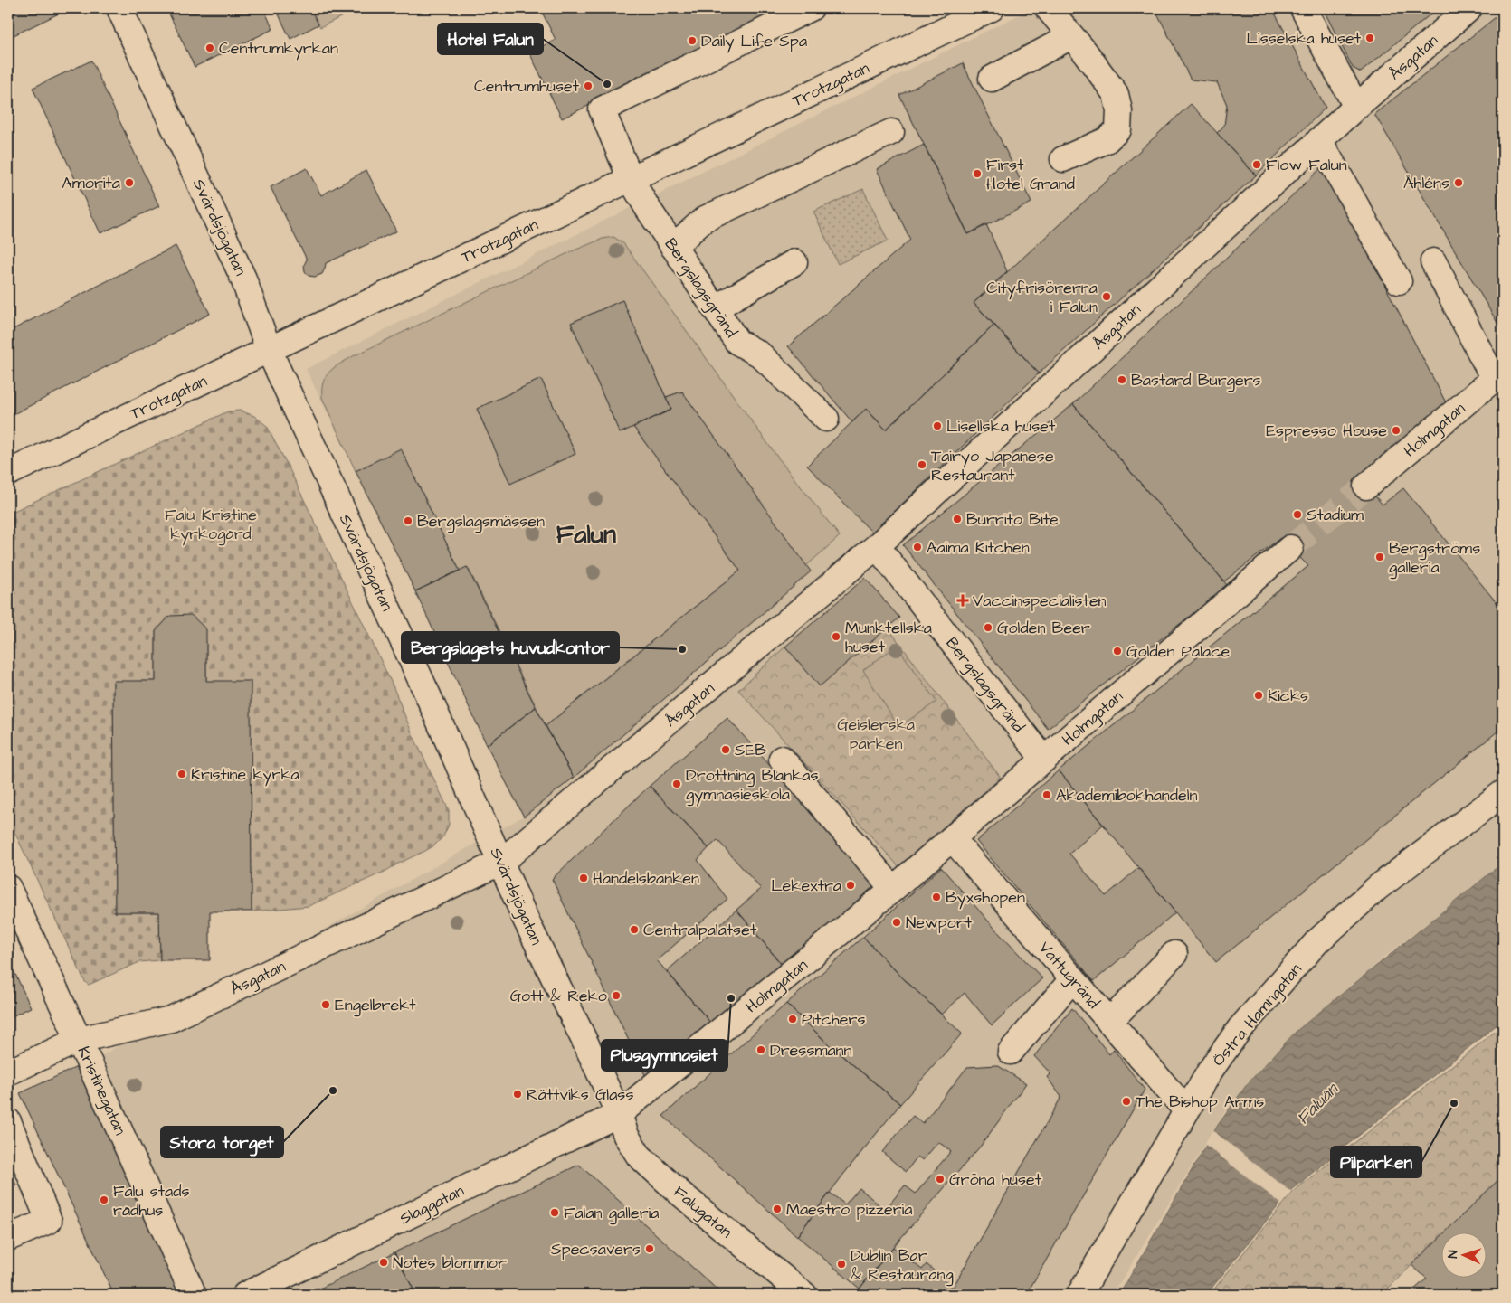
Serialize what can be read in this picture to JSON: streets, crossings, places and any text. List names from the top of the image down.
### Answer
{
  "streets": {
    "street": [
      "Åsgatan",
      "Trotzgatan",
      "Svärdsjögatan",
      "Bergslagsgränd",
      "Holmgatan",
      "Vattugränd",
      "Östra Hamngatan",
      "Kristinegatan",
      "Slaggatan",
      "Falugatan"
    ]
  },
  "crossings": [
    ["Åsgatan", "Svärdsjögatan"],
    ["Åsgatan", "Bergslagsgränd"],
    ["Åsgatan", "Kristinegatan"],
    ["Trotzgatan", "Svärdsjögatan"],
    ["Trotzgatan", "Bergslagsgränd"],
    ["Svärdsjögatan", "Holmgatan"],
    ["Svärdsjögatan", "Slaggatan"],
    ["Svärdsjögatan", "Falugatan"],
    ["Bergslagsgränd", "Holmgatan"],
    ["Holmgatan", "Vattugränd"],
    ["Holmgatan", "Slaggatan"],
    ["Holmgatan", "Falugatan"],
    ["Vattugränd", "Östra Hamngatan"],
    ["Slaggatan", "Falugatan"]
  ],
  "districts": ["Falun"],
  "water": ["Faluån"],
  "parks": ["Falu Kristine kyrkogård", "Geislerska parken"],
  "places": {
    "other": [
      "Lisselska huset",
      "Daily Life Spa",
      "Centrumkyrkan",
      "Hotel Falun",
      "Centrumhuset",
      "Flow Falun",
      "First Hotel Grand",
      "Amorita",
      "Åhléns",
      "Cityfrisörerna i Falun",
      "Bastard Burgers",
      "Lisellska huset",
      "Espresso House",
      "Tairyo Japanese Restaurant",
      "Stadium",
      "Burrito Bite",
      "Bergslagsmässen",
      "Aaima Kitchen",
      "Bergströms galleria",
      "Golden Beer",
      "Munktellska huset",
      "Bergslagets huvudkontor",
      "Golden Palace",
      "Kicks",
      "SEB",
      "Kristine kyrka",
      "Drottning Blankas gymnasieskola",
      "Akademibokhandeln",
      "Handelsbanken",
      "Lekextra",
      "Byxshopen",
      "Newport",
      "Centralpalatset",
      "Gott & Reko",
      "Plusgymnasiet",
      "Engelbrekt",
      "Pitchers",
      "Dressmann",
      "Stora torget",
      "Rättviks Glass",
      "The Bishop Arms",
      "Pilparken",
      "Gröna huset",
      "Falu stads rådhus",
      "Maestro pizzeria",
      "Falan galleria",
      "Specsavers",
      "Notes blommor",
      "Dublin Bar & Restaurang"
    ],
    "health": ["Vaccinspecialisten"]
  },
  "north": "left"
}
